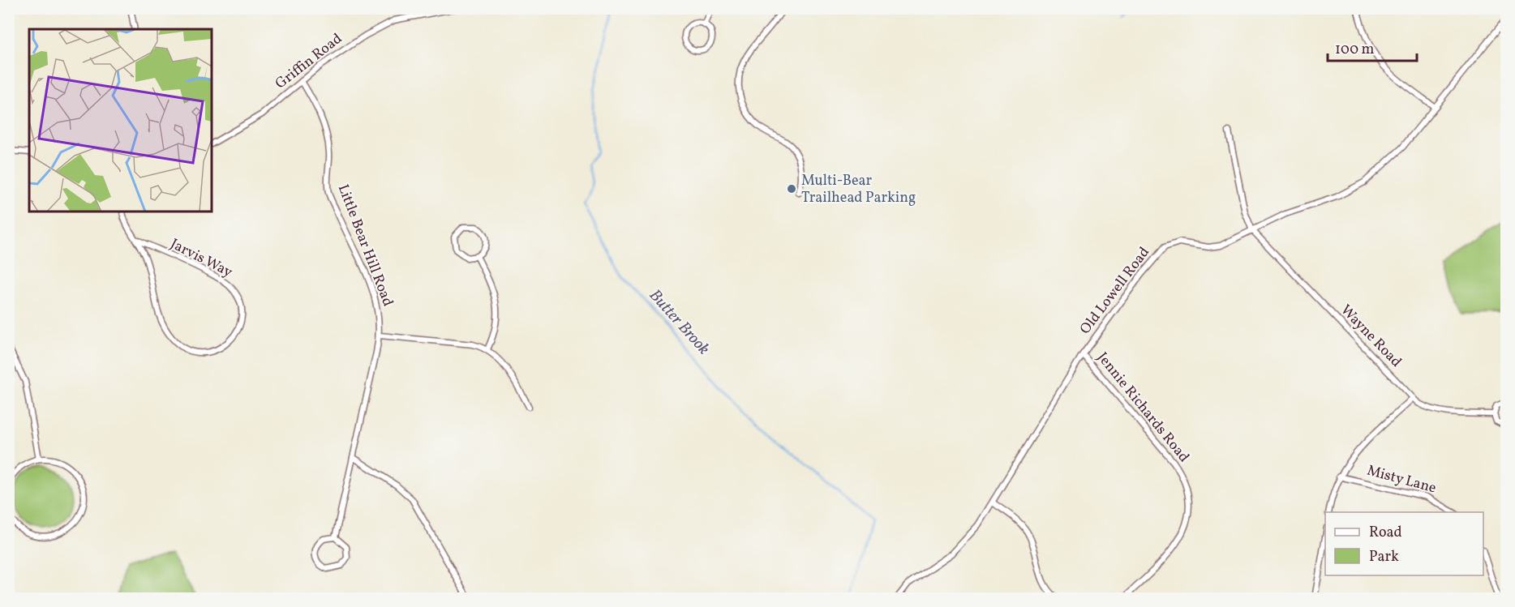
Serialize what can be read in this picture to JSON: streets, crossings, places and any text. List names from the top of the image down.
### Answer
{
  "streets": {
    "street": [
      "Griffin Road",
      "Little Bear Hill Road",
      "Jarvis Way",
      "Old Lowell Road",
      "Wayne Road",
      "Jennie Richards Road",
      "Misty Lane"
    ]
  },
  "crossings": [
    ["Griffin Road", "Little Bear Hill Road"],
    ["Old Lowell Road", "Wayne Road"],
    ["Old Lowell Road", "Jennie Richards Road"],
    ["Wayne Road", "Misty Lane"]
  ],
  "water": ["Butter Brook"],
  "places": ["Multi-Bear Trailhead Parking"],
  "legend": ["Road", "Park"],
  "scale_bar": "100 m"
}
